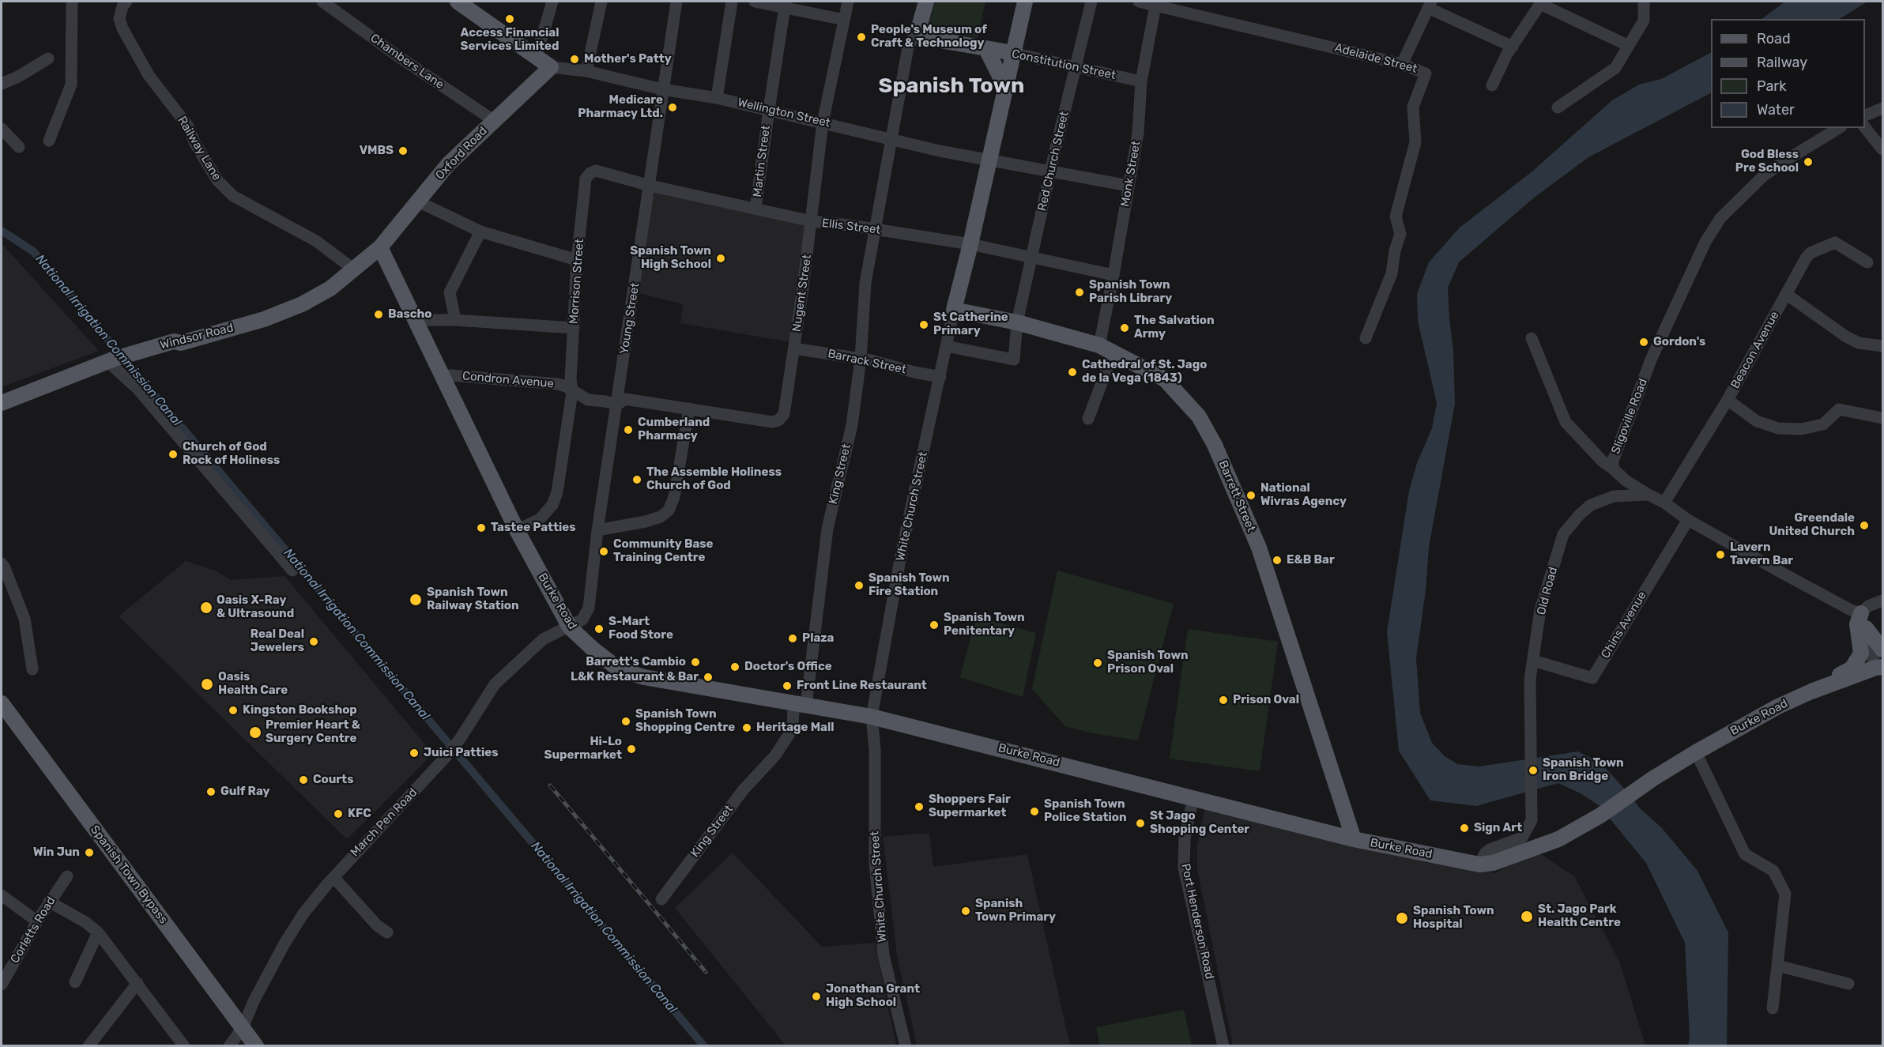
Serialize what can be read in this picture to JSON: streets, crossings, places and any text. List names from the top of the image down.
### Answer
{
  "streets": {
    "main road": [
      "Constitution Street",
      "Wellington Street",
      "Oxford Road",
      "Windsor Road",
      "King Street",
      "Barrett Street",
      "White Church Street",
      "Burke Road",
      "Spanish Town Bypass"
    ],
    "street": [
      "Adelaide Street",
      "Chambers Lane",
      "Railway Lane",
      "Martin Street",
      "Red Church Street",
      "Monk Street",
      "Ellis Street",
      "Morrison Street",
      "Nugent Street",
      "Young Street",
      "Beacon Avenue",
      "Barrack Street",
      "Condron Avenue",
      "Sligoville Road",
      "Old Road",
      "Chins Avenue",
      "March Pen Road",
      "Port Henderson Road",
      "Corletts Road"
    ]
  },
  "crossings": [
    ["Adelaide Street", "Monk Street"],
    ["Chambers Lane", "Oxford Road"],
    ["Constitution Street", "Red Church Street"],
    ["Constitution Street", "Monk Street"],
    ["Constitution Street", "King Street"],
    ["Constitution Street", "White Church Street"],
    ["Wellington Street", "Oxford Road"],
    ["Wellington Street", "Martin Street"],
    ["Wellington Street", "Red Church Street"],
    ["Wellington Street", "Monk Street"],
    ["Wellington Street", "Nugent Street"],
    ["Wellington Street", "Young Street"],
    ["Wellington Street", "King Street"],
    ["Wellington Street", "White Church Street"],
    ["Railway Lane", "Windsor Road"],
    ["Oxford Road", "Windsor Road"],
    ["Oxford Road", "Burke Road"],
    ["Martin Street", "Ellis Street"],
    ["Red Church Street", "Ellis Street"],
    ["Red Church Street", "Barrett Street"],
    ["Red Church Street", "White Church Street"],
    ["Monk Street", "Ellis Street"],
    ["Monk Street", "Barrett Street"],
    ["Ellis Street", "Morrison Street"],
    ["Ellis Street", "Nugent Street"],
    ["Ellis Street", "Young Street"],
    ["Ellis Street", "King Street"],
    ["Ellis Street", "White Church Street"],
    ["Morrison Street", "Condron Avenue"],
    ["Morrison Street", "Burke Road"],
    ["Nugent Street", "Young Street"],
    ["Nugent Street", "Barrack Street"],
    ["Young Street", "Burke Road"],
    ["Young Street", "March Pen Road"],
    ["Windsor Road", "Burke Road"],
    ["Beacon Avenue", "Sligoville Road"],
    ["Barrack Street", "King Street"],
    ["Barrack Street", "White Church Street"],
    ["Condron Avenue", "Burke Road"],
    ["Sligoville Road", "Old Road"],
    ["Sligoville Road", "Chins Avenue"],
    ["King Street", "Burke Road"],
    ["Barrett Street", "White Church Street"],
    ["Barrett Street", "Burke Road"],
    ["White Church Street", "Burke Road"],
    ["Old Road", "Burke Road"],
    ["Old Road", "Chins Avenue"],
    ["Burke Road", "March Pen Road"],
    ["Burke Road", "Port Henderson Road"],
    ["March Pen Road", "Spanish Town Bypass"]
  ],
  "districts": ["Spanish Town"],
  "water": ["National Irrigation Commission Canal"],
  "places": [
    "Access Financial Services Limited",
    "People's Museum of Craft & Technology",
    "Mother's Patty",
    "Medicare Pharmacy Ltd.",
    "VMBS",
    "God Bless Pre School",
    "Spanish Town High School",
    "Spanish Town Parish Library",
    "Bascho",
    "St Catherine Primary",
    "The Salvation Army",
    "Gordon's",
    "Cathedral of St. Jago de la Vega (1843)",
    "Cumberland Pharmacy",
    "Church of God Rock of Holiness",
    "The Assemble Holiness Church of God",
    "National Wivras Agency",
    "Greendale United Church",
    "Tastee Patties",
    "Community Base Training Centre",
    "Lavern Tavern Bar",
    "E&B Bar",
    "Spanish Town Fire Station",
    "Spanish Town Railway Station",
    "Oasis X-Ray & Ultrasound",
    "Spanish Town Penitentary",
    "S-Mart Food Store",
    "Plaza",
    "Real Deal Jewelers",
    "Barrett's Cambio",
    "Spanish Town Prison Oval",
    "Doctor's Office",
    "L&K Restaurant & Bar",
    "Oasis Health Care",
    "Front Line Restaurant",
    "Prison Oval",
    "Kingston Bookshop",
    "Spanish Town Shopping Centre",
    "Heritage Mall",
    "Premier Heart & Surgery Centre",
    "Hi-Lo Supermarket",
    "Juici Patties",
    "Spanish Town Iron Bridge",
    "Courts",
    "Gulf Ray",
    "Shoppers Fair Supermarket",
    "Spanish Town Police Station",
    "KFC",
    "St Jago Shopping Center",
    "Sign Art",
    "Win Jun",
    "Spanish Town Primary",
    "St. Jago Park Health Centre",
    "Spanish Town Hospital",
    "Jonathan Grant High School"
  ],
  "legend": [
    "Road",
    "Railway",
    "Park",
    "Water"
  ]
}
